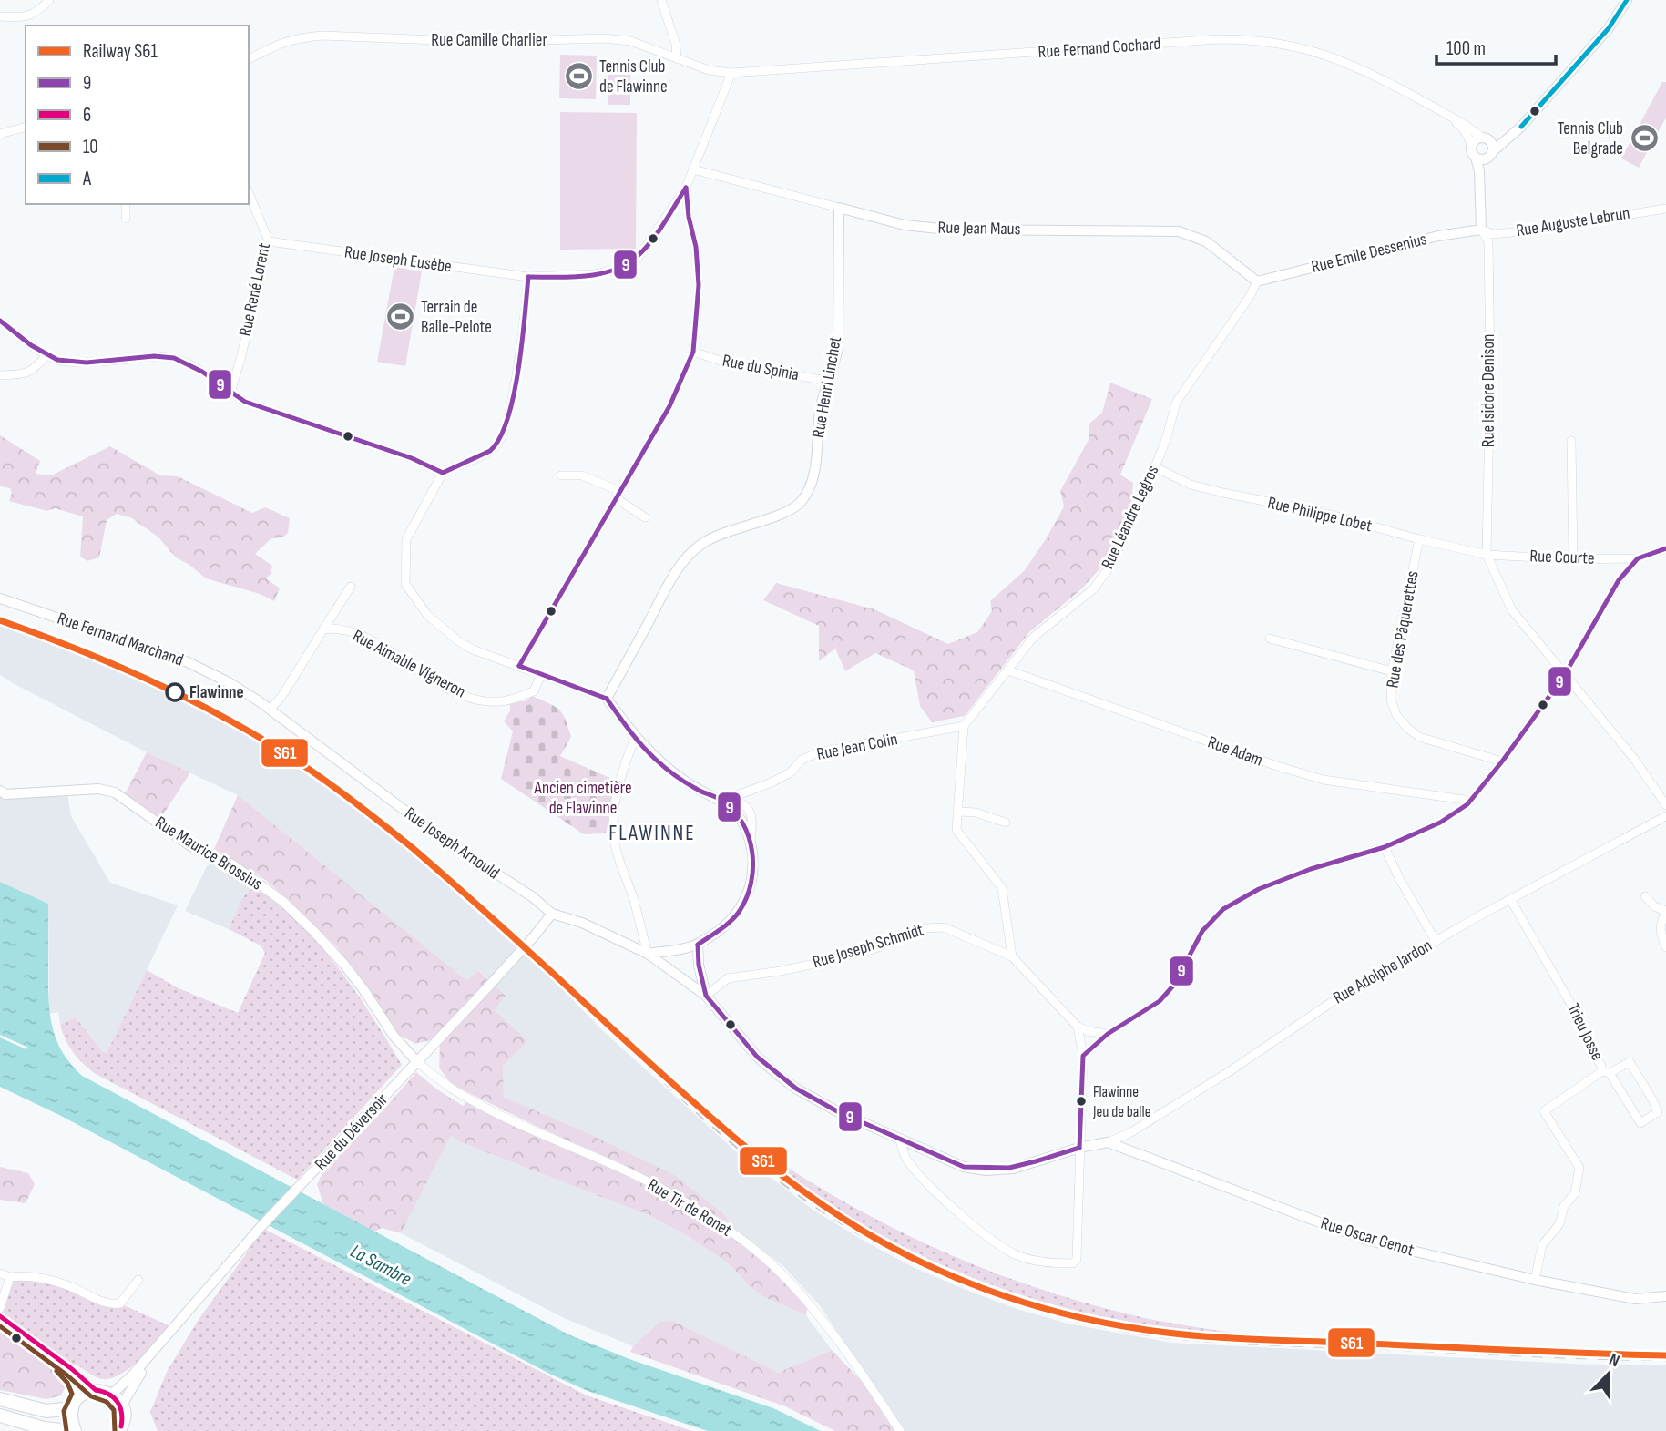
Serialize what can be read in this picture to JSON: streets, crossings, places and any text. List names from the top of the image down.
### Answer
{
  "streets": {
    "street": [
      "Rue Camille Charlier",
      "Rue Fernand Cochard",
      "Rue Auguste Lebrun",
      "Rue Jean Maus",
      "Rue Emile Dessenius",
      "Rue Joseph Eusèbe",
      "Rue René Lorent",
      "Rue du Spinia",
      "Rue Henri Linchet",
      "Rue Isidore Denison",
      "Rue Philippe Lobet",
      "Rue Léandre Legros",
      "Rue Courte",
      "Rue des Pâquerettes",
      "Rue Fernand Marchand",
      "Rue Aimable Vigneron",
      "Rue Jean Colin",
      "Rue Adam",
      "Rue Joseph Arnould",
      "Rue Maurice Brossius",
      "Rue Joseph Schmidt",
      "Rue Adolphe Jardon",
      "Trieu Josse",
      "Rue du Déversoir",
      "Rue Tir de Ronet",
      "Rue Oscar Genot"
    ]
  },
  "crossings": [
    ["Rue Camille Charlier", "Rue Fernand Cochard"],
    ["Rue Camille Charlier", "Rue Joseph Eusèbe"],
    ["Rue Fernand Cochard", "Rue Joseph Eusèbe"],
    ["Rue Auguste Lebrun", "Rue Emile Dessenius"],
    ["Rue Auguste Lebrun", "Rue Isidore Denison"],
    ["Rue Jean Maus", "Rue Emile Dessenius"],
    ["Rue Jean Maus", "Rue Joseph Eusèbe"],
    ["Rue Jean Maus", "Rue Henri Linchet"],
    ["Rue Jean Maus", "Rue Léandre Legros"],
    ["Rue Emile Dessenius", "Rue Isidore Denison"],
    ["Rue Emile Dessenius", "Rue Léandre Legros"],
    ["Rue Joseph Eusèbe", "Rue René Lorent"],
    ["Rue du Spinia", "Rue Henri Linchet"],
    ["Rue Isidore Denison", "Rue Philippe Lobet"],
    ["Rue Isidore Denison", "Rue Courte"],
    ["Rue Philippe Lobet", "Rue Léandre Legros"],
    ["Rue Philippe Lobet", "Rue Courte"],
    ["Rue Philippe Lobet", "Rue des Pâquerettes"],
    ["Rue Léandre Legros", "Rue Jean Colin"],
    ["Rue Léandre Legros", "Rue Adam"],
    ["Rue Fernand Marchand", "Rue Joseph Arnould"],
    ["Rue Joseph Arnould", "Rue Joseph Schmidt"],
    ["Rue Joseph Arnould", "Rue du Déversoir"],
    ["Rue Maurice Brossius", "Rue du Déversoir"],
    ["Rue Maurice Brossius", "Rue Tir de Ronet"],
    ["Rue Adolphe Jardon", "Trieu Josse"],
    ["Rue Adolphe Jardon", "Rue Oscar Genot"],
    ["Trieu Josse", "Rue Oscar Genot"],
    ["Rue du Déversoir", "Rue Tir de Ronet"]
  ],
  "districts": ["FLAWINNE"],
  "water": ["La Sambre"],
  "parks": ["Ancien cimetière de Flawinne"],
  "places": {
    "sports": ["Tennis Club de Flawinne", "Tennis Club Belgrade", "Terrain de Balle-Pelote"],
    "other": ["Flawinne", "Flawinne Jeu de balle"]
  },
  "lines": [
    "transit line A",
    "transit line 9",
    "rail line S61",
    "transit line 6",
    "transit line 10"
  ],
  "legend": [
    "Railway S61",
    "9",
    "6",
    "10",
    "A"
  ],
  "scale_bar": "100 m",
  "north": "top right"
}
